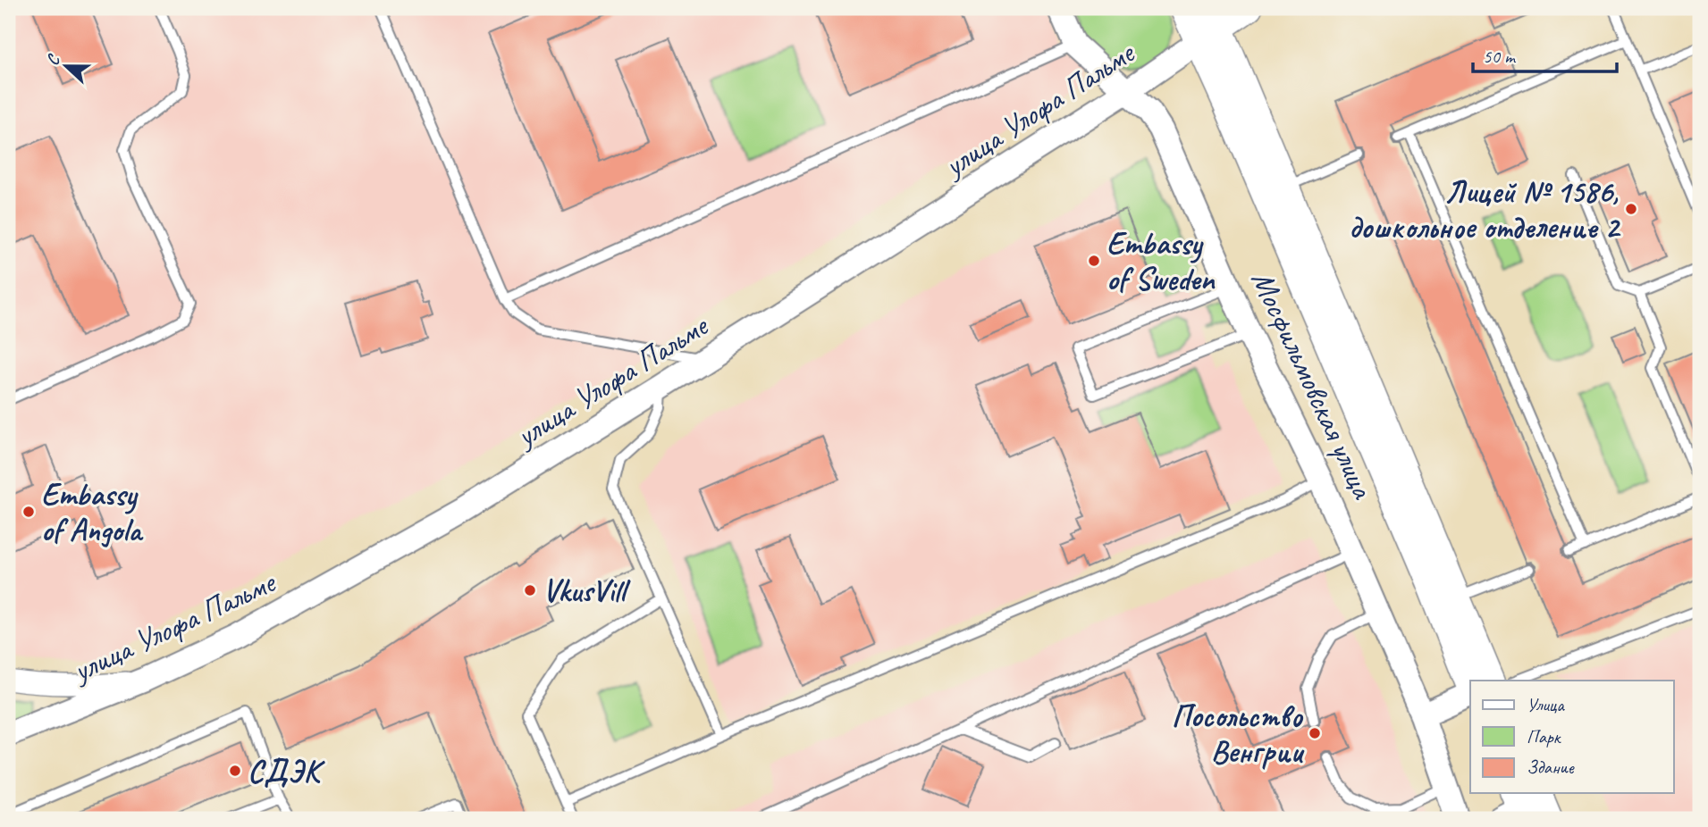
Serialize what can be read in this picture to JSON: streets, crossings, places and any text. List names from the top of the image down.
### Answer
{
  "streets": {
    "main road": ["Мосфильмовская улица"],
    "street": ["улица Улофа Пальме"]
  },
  "crossings": [
    ["улица Улофа Пальме", "Мосфильмовская улица"]
  ],
  "places": [
    "Лицей № 1586, дошкольное отделение 2",
    "Embassy of Sweden",
    "Embassy of Angola",
    "VkusVill",
    "Посольство Венгрии",
    "СДЭК"
  ],
  "legend": ["Улица", "Парк", "Здание"],
  "scale_bar": "50 m",
  "north": "left"
}
